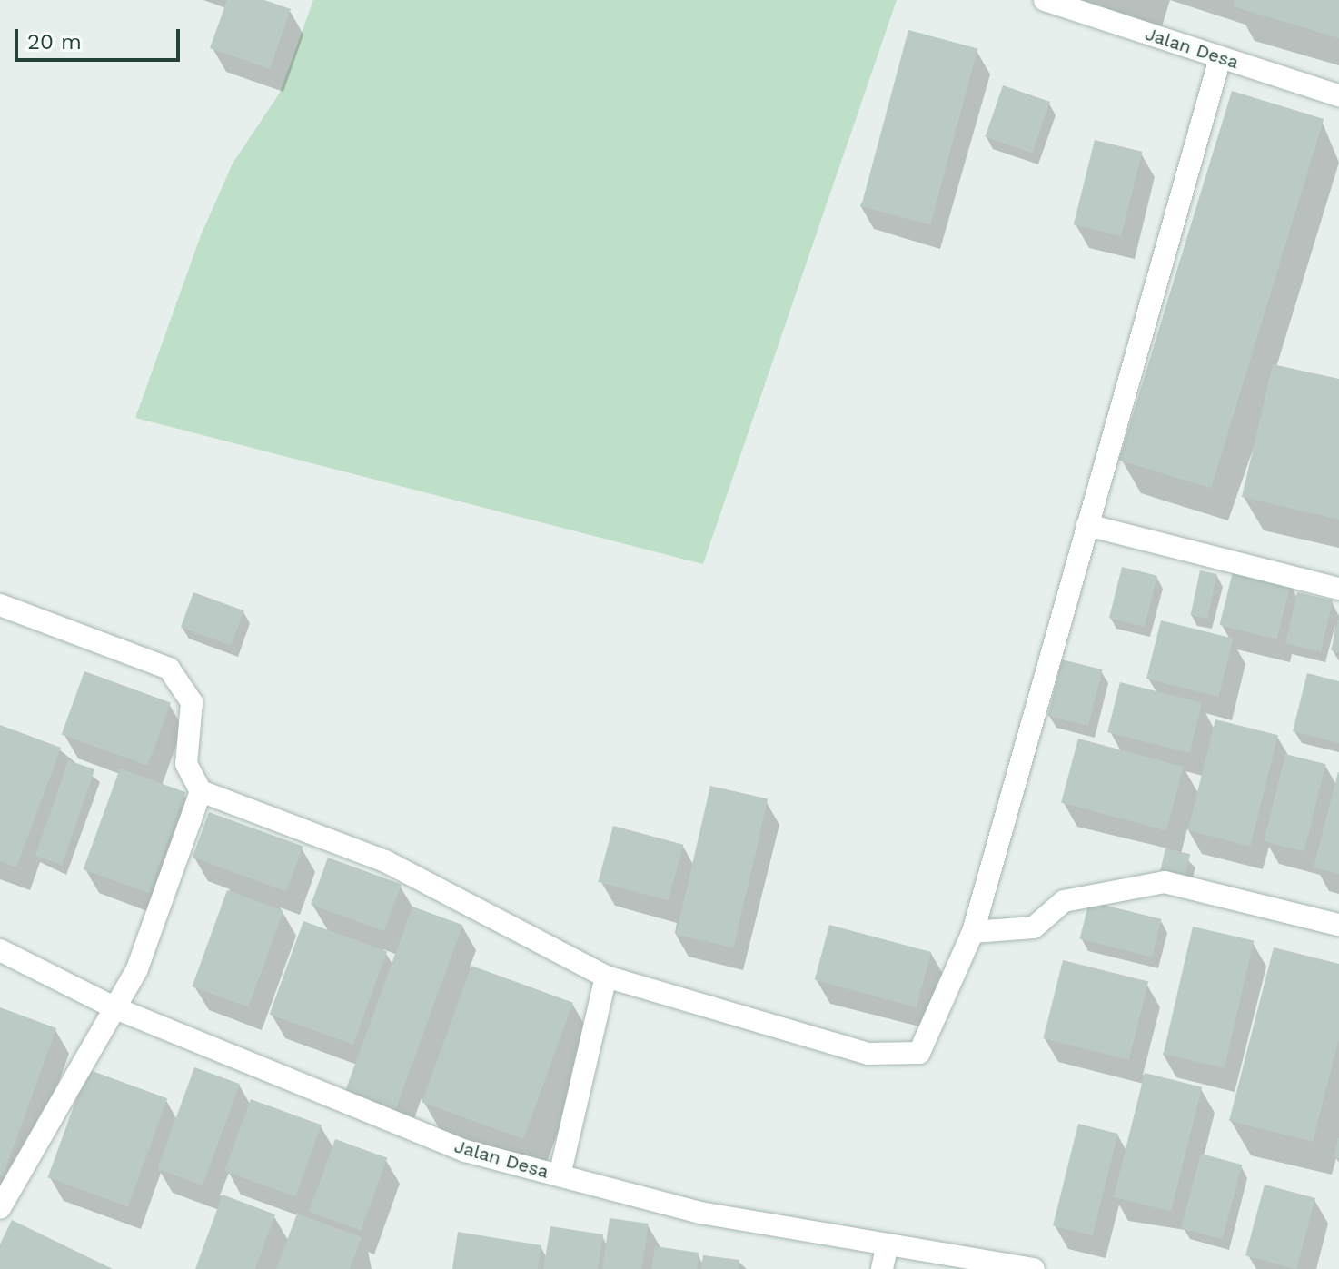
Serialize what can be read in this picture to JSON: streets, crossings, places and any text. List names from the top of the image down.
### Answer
{
  "streets": {
    "street": ["Jalan Desa"]
  },
  "scale_bar": "20 m"
}
